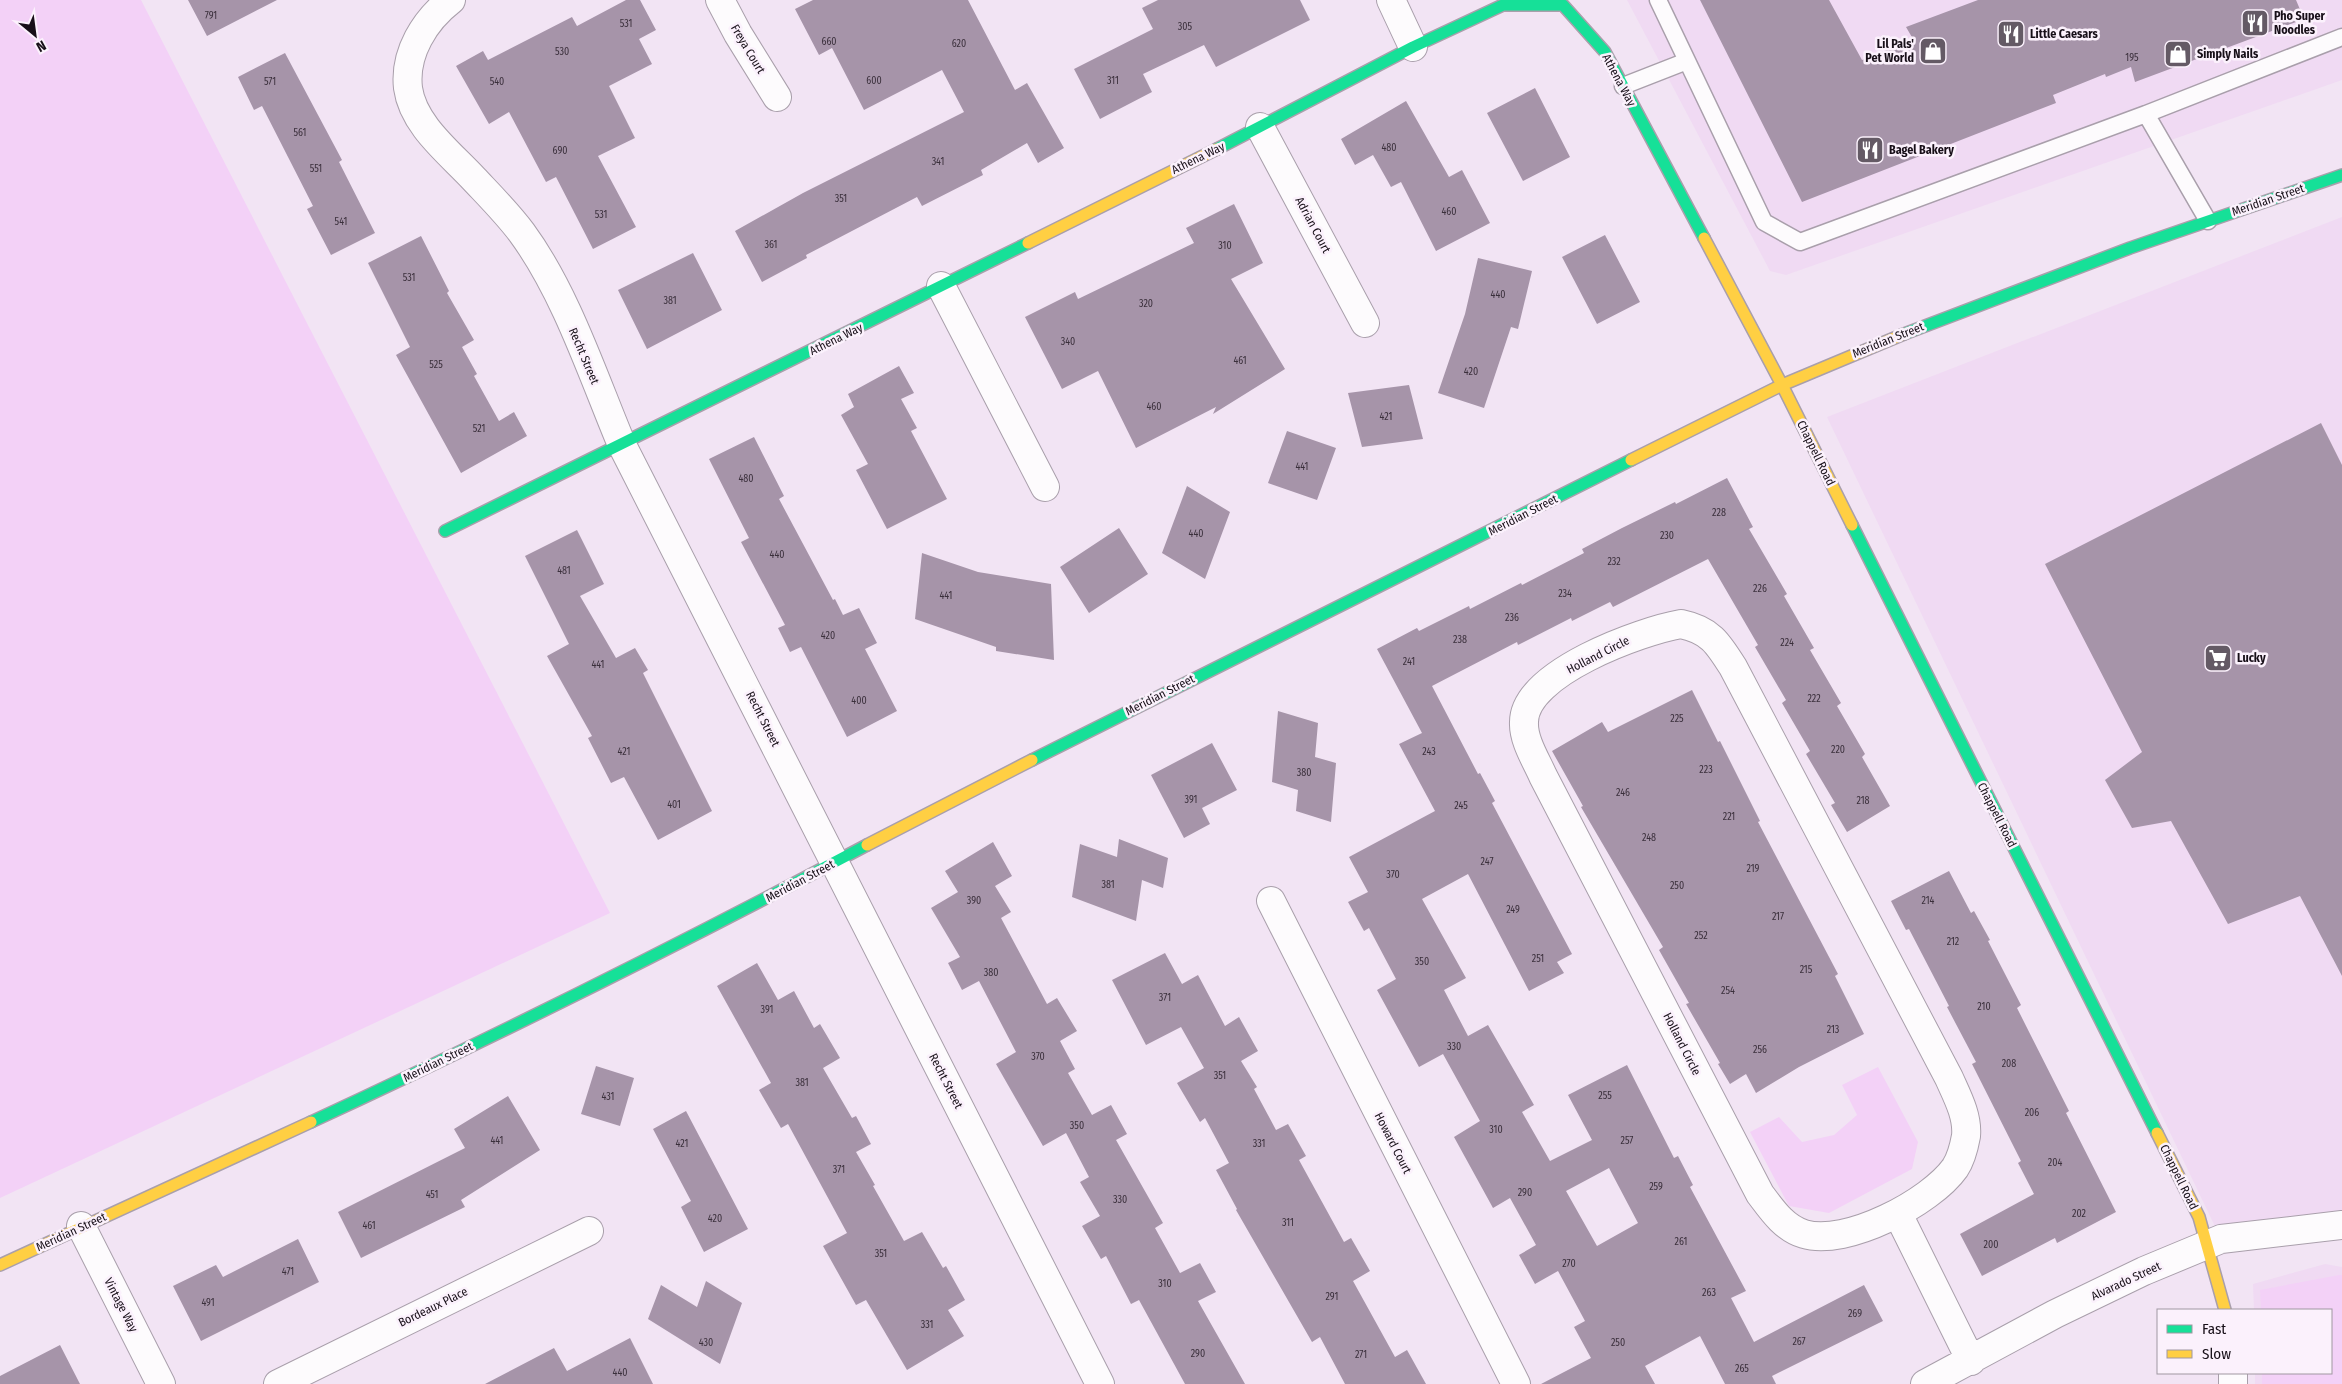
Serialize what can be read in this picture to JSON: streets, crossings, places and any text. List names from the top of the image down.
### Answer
{
  "streets": {
    "street": [
      "Freya Court",
      "Athena Way",
      "Meridian Street",
      "Adrian Court",
      "Recht Street",
      "Chappell Road",
      "Holland Circle",
      "Howard Court",
      "Alvarado Street",
      "Vintage Way",
      "Bordeaux Place"
    ]
  },
  "crossings": [
    ["Athena Way", "Meridian Street"],
    ["Athena Way", "Adrian Court"],
    ["Athena Way", "Recht Street"],
    ["Athena Way", "Chappell Road"],
    ["Meridian Street", "Recht Street"],
    ["Meridian Street", "Chappell Road"],
    ["Meridian Street", "Vintage Way"],
    ["Chappell Road", "Alvarado Street"]
  ],
  "places": {
    "restaurant": ["Pho Super Noodles", "Little Caesars", "Bagel Bakery"],
    "shop": ["Lil Pals' Pet World", "Simply Nails"],
    "supermarket": ["Lucky"]
  },
  "house_numbers": [
    "791",
    "531",
    "305",
    "660",
    "620",
    "530",
    "195",
    "600",
    "311",
    "571",
    "540",
    "561",
    "480",
    "690",
    "341",
    "551",
    "351",
    "460",
    "531",
    "541",
    "361",
    "310",
    "531",
    "440",
    "381",
    "320",
    "340",
    "461",
    "525",
    "420",
    "460",
    "421",
    "521",
    "441",
    "480",
    "228",
    "440",
    "230",
    "440",
    "232",
    "481",
    "226",
    "234",
    "441",
    "236",
    "420",
    "238",
    "224",
    "241",
    "441",
    "222",
    "400",
    "225",
    "220",
    "421",
    "243",
    "223",
    "380",
    "246",
    "391",
    "218",
    "401",
    "245",
    "221",
    "248",
    "247",
    "219",
    "370",
    "381",
    "250",
    "390",
    "214",
    "249",
    "217",
    "252",
    "212",
    "251",
    "350",
    "215",
    "380",
    "254",
    "371",
    "210",
    "391",
    "213",
    "330",
    "256",
    "370",
    "208",
    "351",
    "381",
    "255",
    "431",
    "206",
    "350",
    "310",
    "441",
    "257",
    "421",
    "331",
    "204",
    "371",
    "259",
    "290",
    "451",
    "330",
    "202",
    "420",
    "311",
    "461",
    "261",
    "200",
    "351",
    "270",
    "471",
    "310",
    "263",
    "291",
    "491",
    "269",
    "331",
    "267",
    "430",
    "250",
    "290",
    "271",
    "265",
    "440"
  ],
  "legend": ["Fast", "Slow"],
  "north": "bottom right"
}
